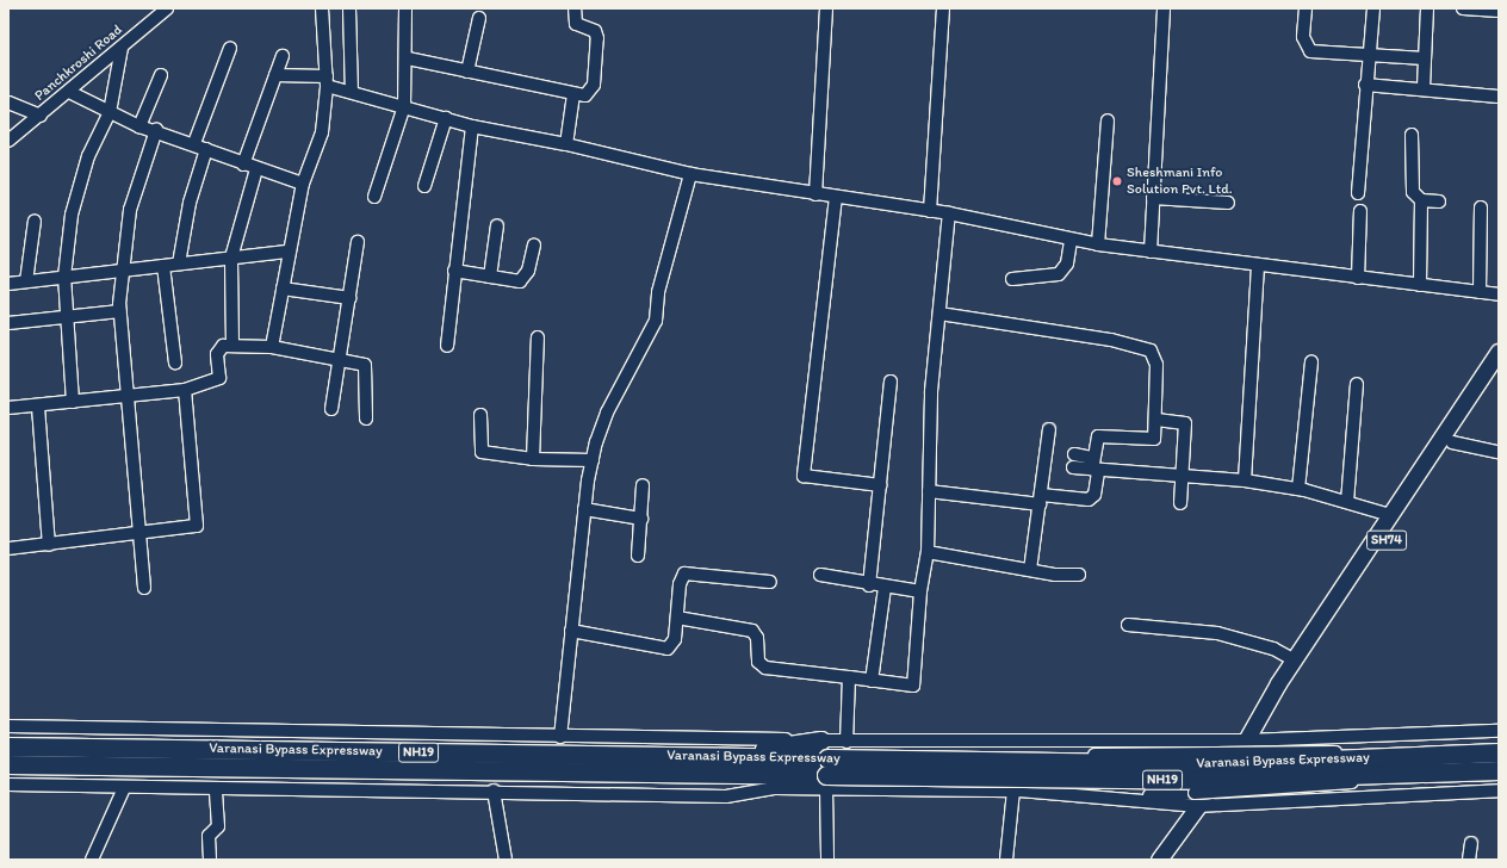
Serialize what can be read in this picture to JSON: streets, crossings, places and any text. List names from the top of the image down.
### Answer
{
  "streets": {
    "highway": ["Varanasi Bypass Expressway", "NH19"],
    "main road": ["SH74"],
    "street": ["Panchkroshi Road"]
  },
  "places": ["Sheshmani Info Solution Pvt. Ltd."]
}
